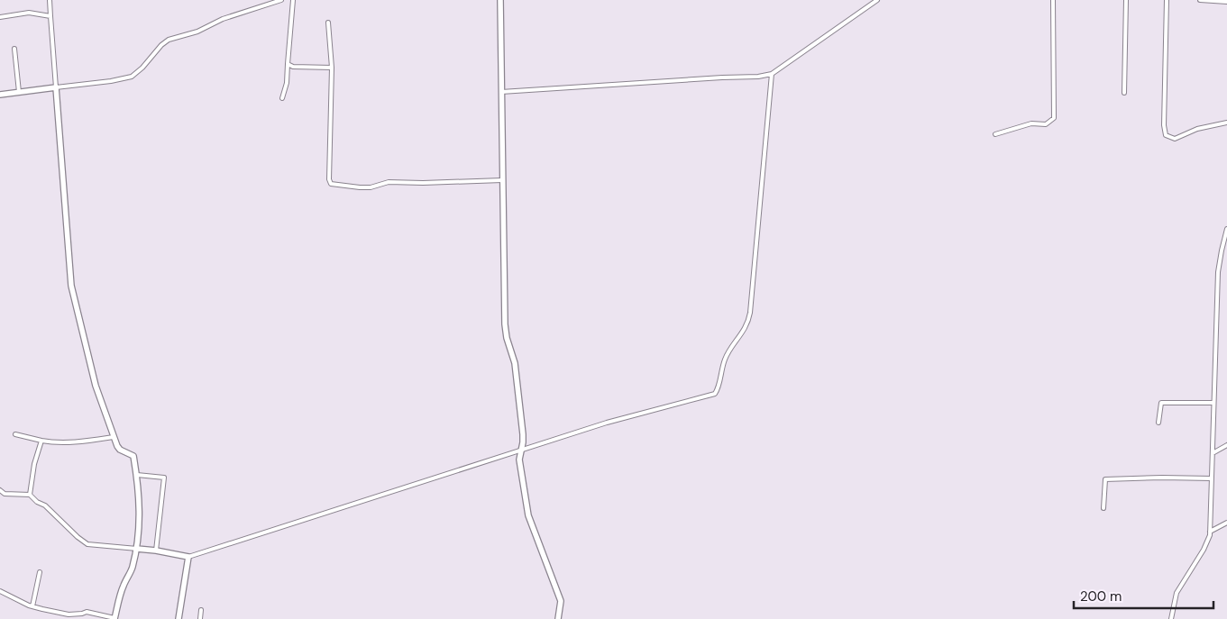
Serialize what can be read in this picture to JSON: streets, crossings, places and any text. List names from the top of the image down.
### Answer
{
  "scale_bar": "200 m"
}
